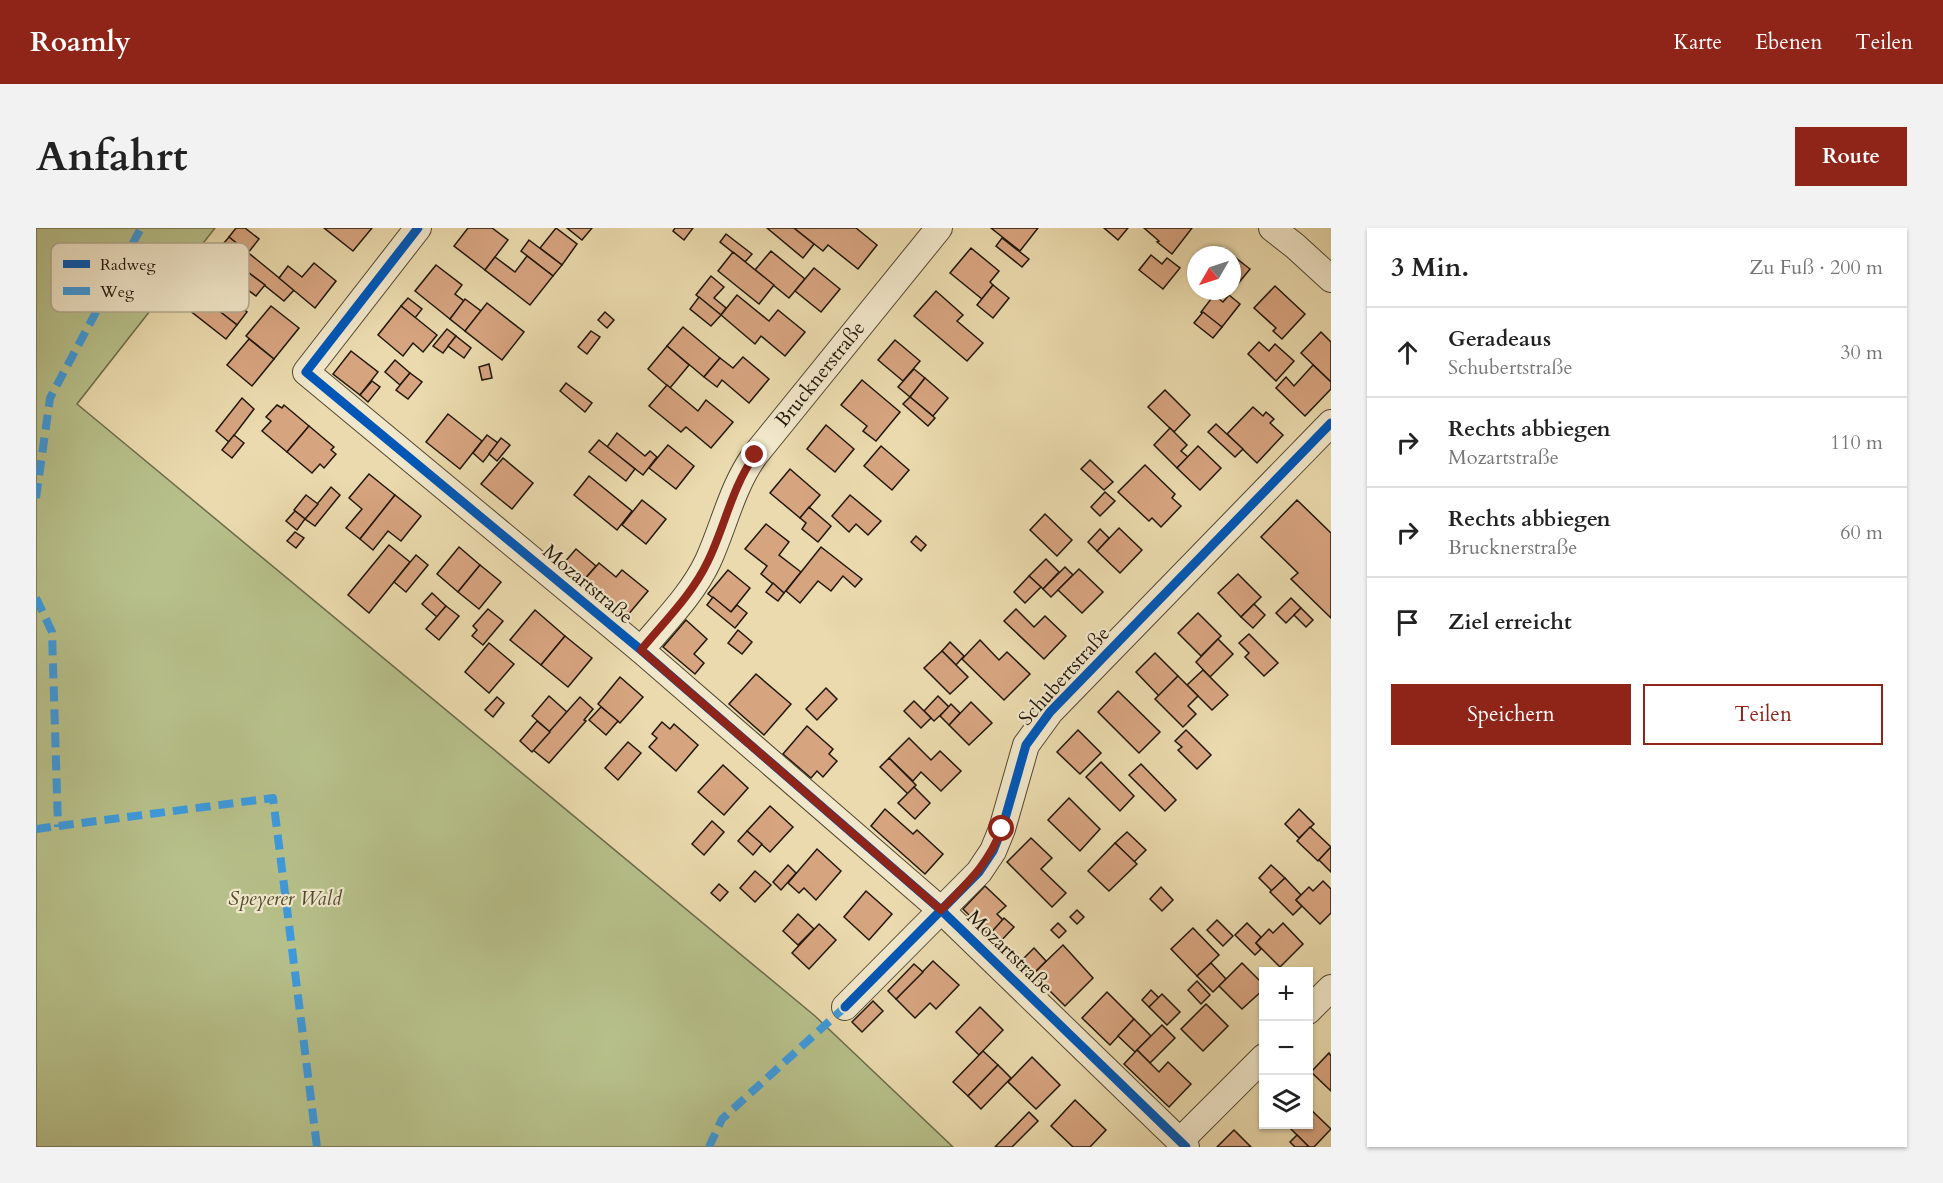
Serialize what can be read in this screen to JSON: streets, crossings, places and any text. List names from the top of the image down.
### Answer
{
  "streets": {
    "street": ["Brucknerstraße", "Mozartstraße", "Schubertstraße"]
  },
  "crossings": [
    ["Brucknerstraße", "Mozartstraße"],
    ["Mozartstraße", "Schubertstraße"]
  ],
  "parks": ["Speyerer Wald"],
  "legend": ["Radweg", "Weg"],
  "north": "bottom left",
  "page": {
    "header": "Roamly",
    "nav": ["Karte", "Ebenen", "Teilen"],
    "buttons": [
      "Route",
      ["Speichern", "Teilen"]
    ],
    "title": "Anfahrt",
    "heading": ["3 Min.", "Zu Fuß · 200 m"],
    "list": [
      ["Geradeaus", "Schubertstraße", "30 m"],
      ["Rechts abbiegen", "Mozartstraße", "110 m"],
      ["Rechts abbiegen", "Brucknerstraße", "60 m"],
      "Ziel erreicht"
    ],
    "map_buttons": ["+", "−"]
  }
}
